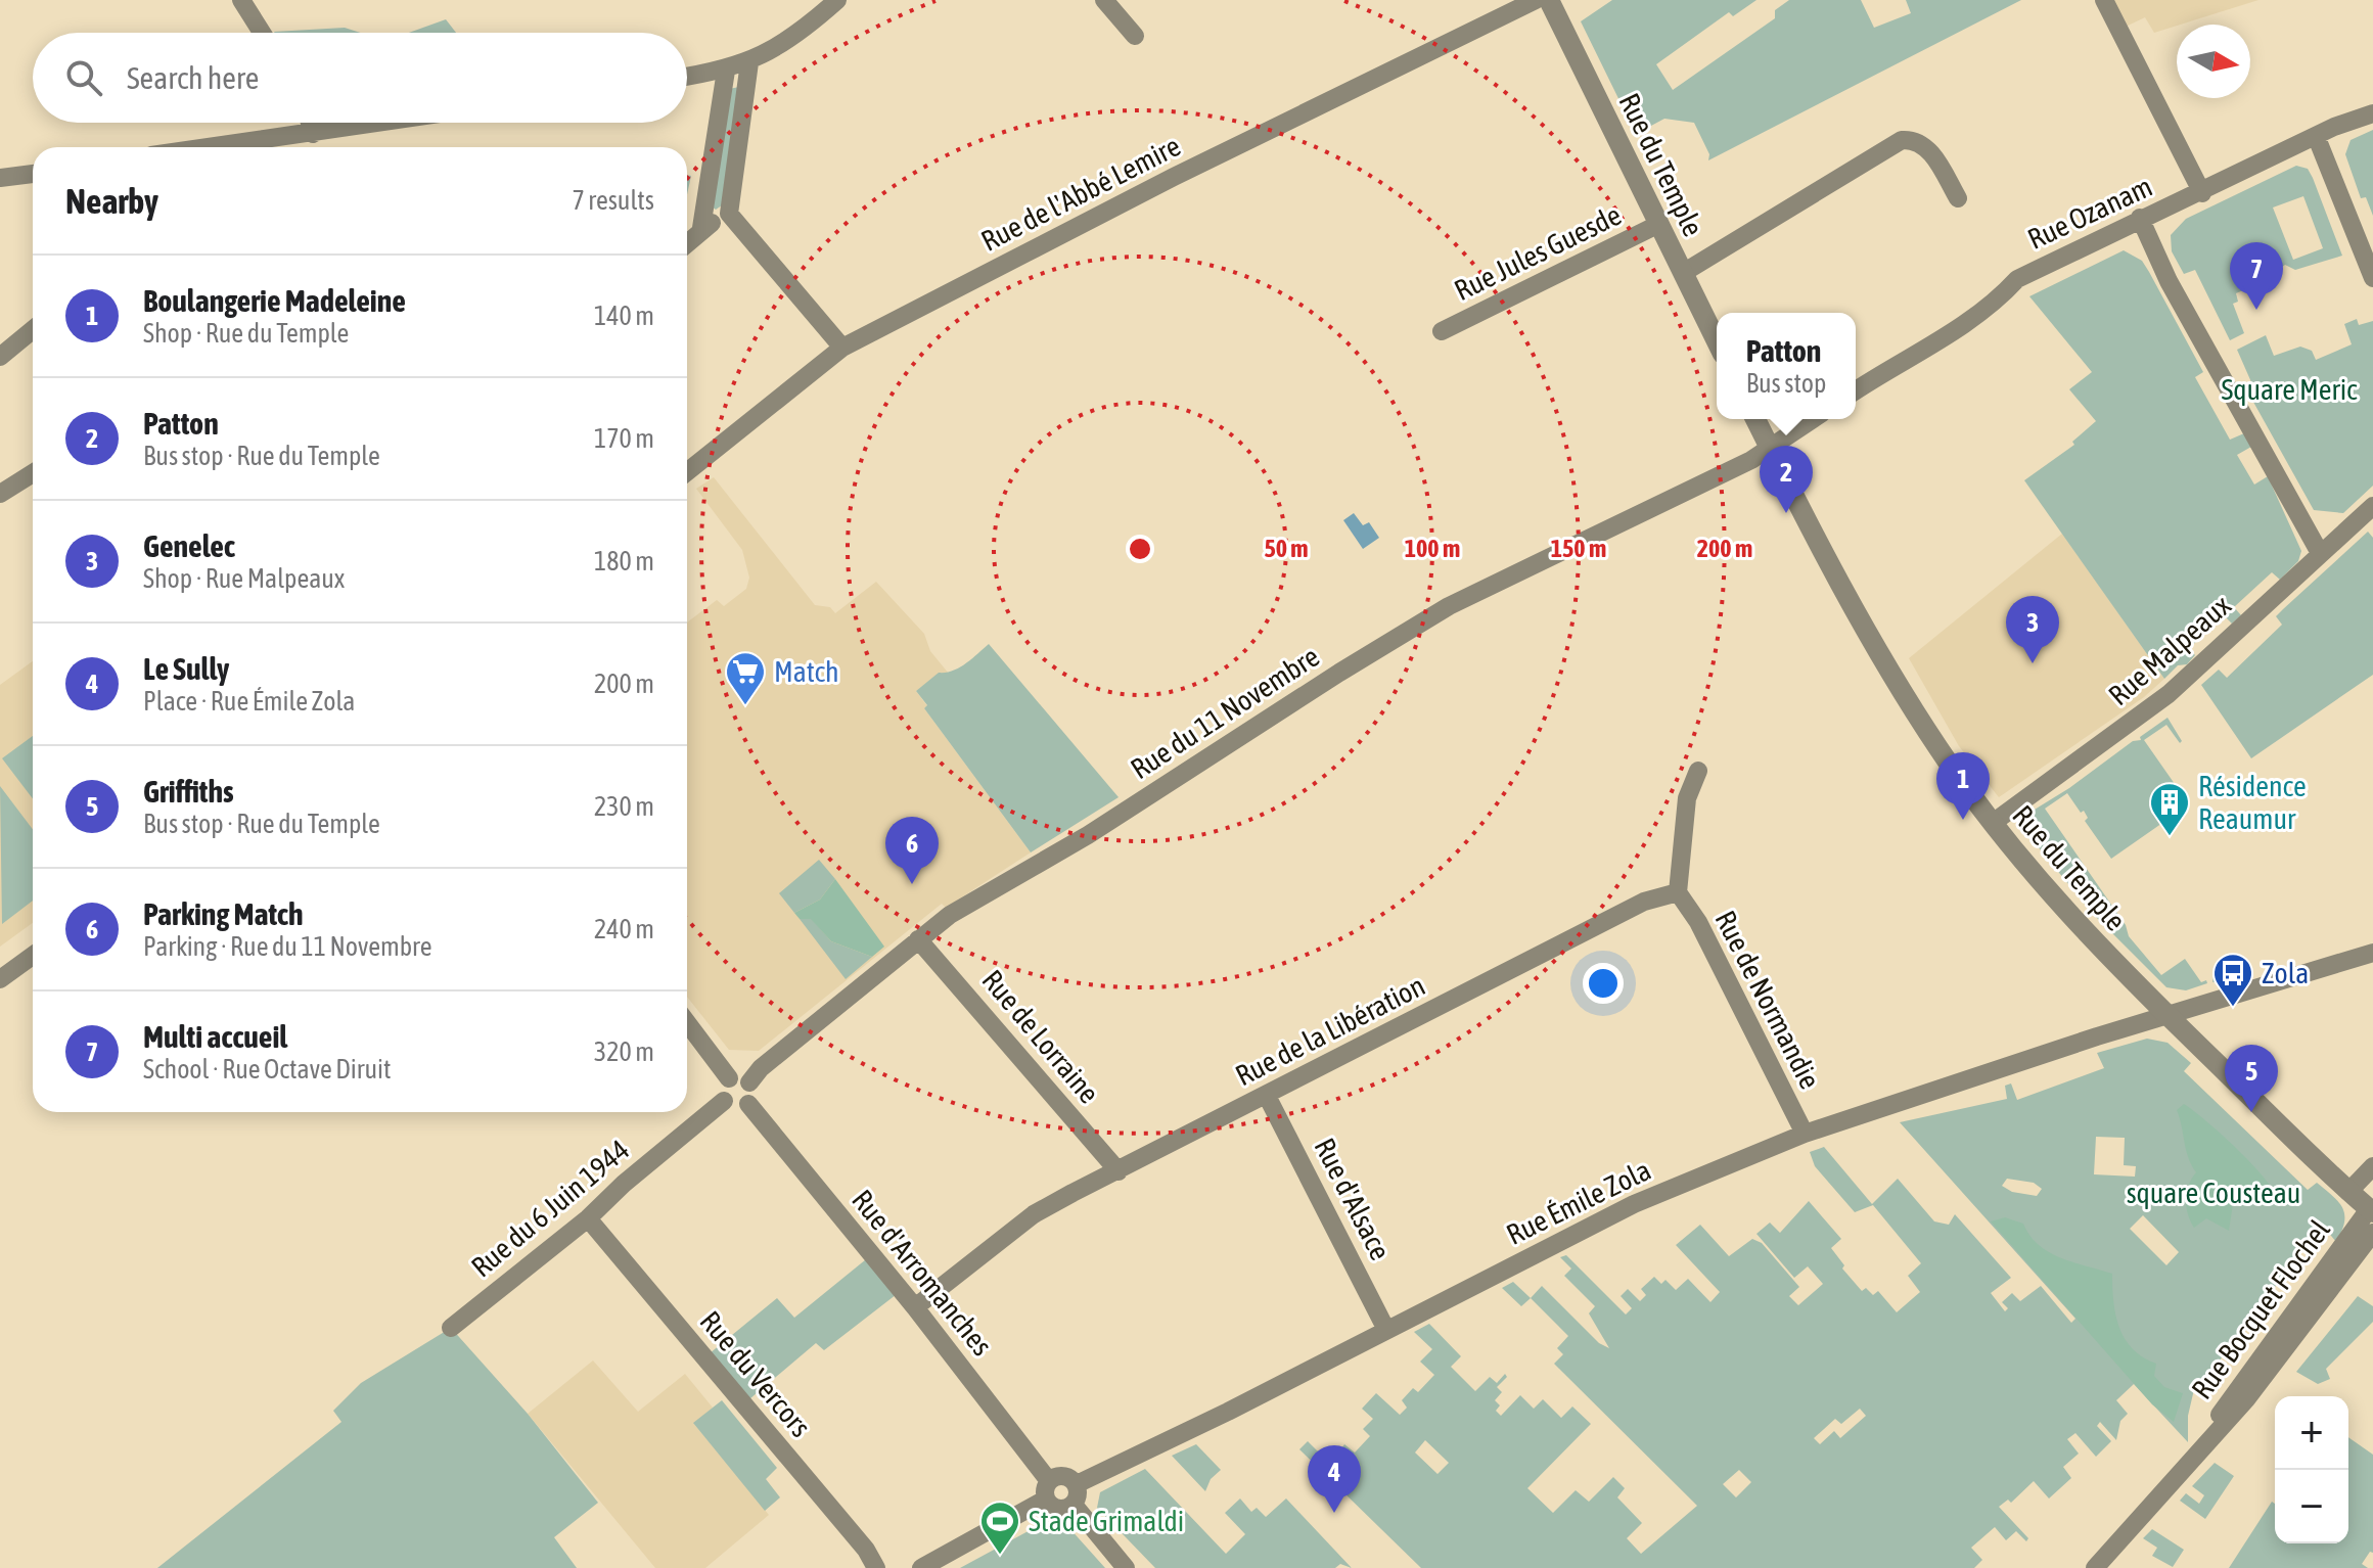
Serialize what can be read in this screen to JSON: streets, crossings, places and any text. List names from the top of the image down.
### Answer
{
  "streets": {
    "street": [
      "Rue du Temple",
      "Rue de l'Abbé Lemire",
      "Rue Ozanam",
      "Rue Jules Guesde",
      "Rue Malpeaux",
      "Rue du 11 Novembre",
      "Rue de Normandie",
      "Rue de la Libération",
      "Rue de Lorraine",
      "Rue d'Alsace",
      "Rue Émile Zola",
      "Rue du 6 Juin 1944",
      "Rue d'Arromanches",
      "Rue Bocquet Flochel",
      "Rue du Vercors"
    ]
  },
  "crossings": [
    ["Rue du Temple", "Rue Jules Guesde"],
    ["Rue du Temple", "Rue Malpeaux"],
    ["Rue du Temple", "Rue du 11 Novembre"],
    ["Rue du Temple", "Rue Émile Zola"],
    ["Rue du Temple", "Rue Bocquet Flochel"],
    ["Rue du 11 Novembre", "Rue de Lorraine"],
    ["Rue du 11 Novembre", "Rue du 6 Juin 1944"],
    ["Rue du 11 Novembre", "Rue d'Arromanches"],
    ["Rue de Normandie", "Rue de la Libération"],
    ["Rue de Normandie", "Rue Émile Zola"],
    ["Rue de la Libération", "Rue de Lorraine"],
    ["Rue de la Libération", "Rue d'Alsace"],
    ["Rue de la Libération", "Rue d'Arromanches"],
    ["Rue d'Alsace", "Rue Émile Zola"],
    ["Rue Émile Zola", "Rue d'Arromanches"],
    ["Rue du 6 Juin 1944", "Rue d'Arromanches"],
    ["Rue du 6 Juin 1944", "Rue du Vercors"]
  ],
  "parks": ["Square Meric", "square Cousteau"],
  "places": {
    "supermarket": ["Match"],
    "building": ["Résidence Reaumur"],
    "bus stop": ["Zola"],
    "sports": ["Stade Grimaldi"]
  },
  "north": "right",
  "page": {
    "search": "Search here",
    "heading": ["Nearby", "7 results"],
    "pins": [
      "7",
      "2",
      "3",
      "1",
      "6",
      "5",
      "4"
    ],
    "list": [
      {
        "mark": "1",
        "name": "Boulangerie Madeleine",
        "note": "Shop · Rue du Temple",
        "value": "140 m"
      },
      {
        "mark": "2",
        "name": "Patton",
        "note": "Bus stop · Rue du Temple",
        "value": "170 m"
      },
      {
        "mark": "3",
        "name": "Genelec",
        "note": "Shop · Rue Malpeaux",
        "value": "180 m"
      },
      {
        "mark": "4",
        "name": "Le Sully",
        "note": "Place · Rue Émile Zola",
        "value": "200 m"
      },
      {
        "mark": "5",
        "name": "Griffiths",
        "note": "Bus stop · Rue du Temple",
        "value": "230 m"
      },
      {
        "mark": "6",
        "name": "Parking Match",
        "note": "Parking · Rue du 11 Novembre",
        "value": "240 m"
      },
      {
        "mark": "7",
        "name": "Multi accueil",
        "note": "School · Rue Octave Diruit",
        "value": "320 m"
      }
    ],
    "popup": ["Patton", "Bus stop"],
    "map_buttons": ["+", "−"]
  },
  "rings": [
    "50 m",
    "100 m",
    "150 m",
    "200 m"
  ]
}
